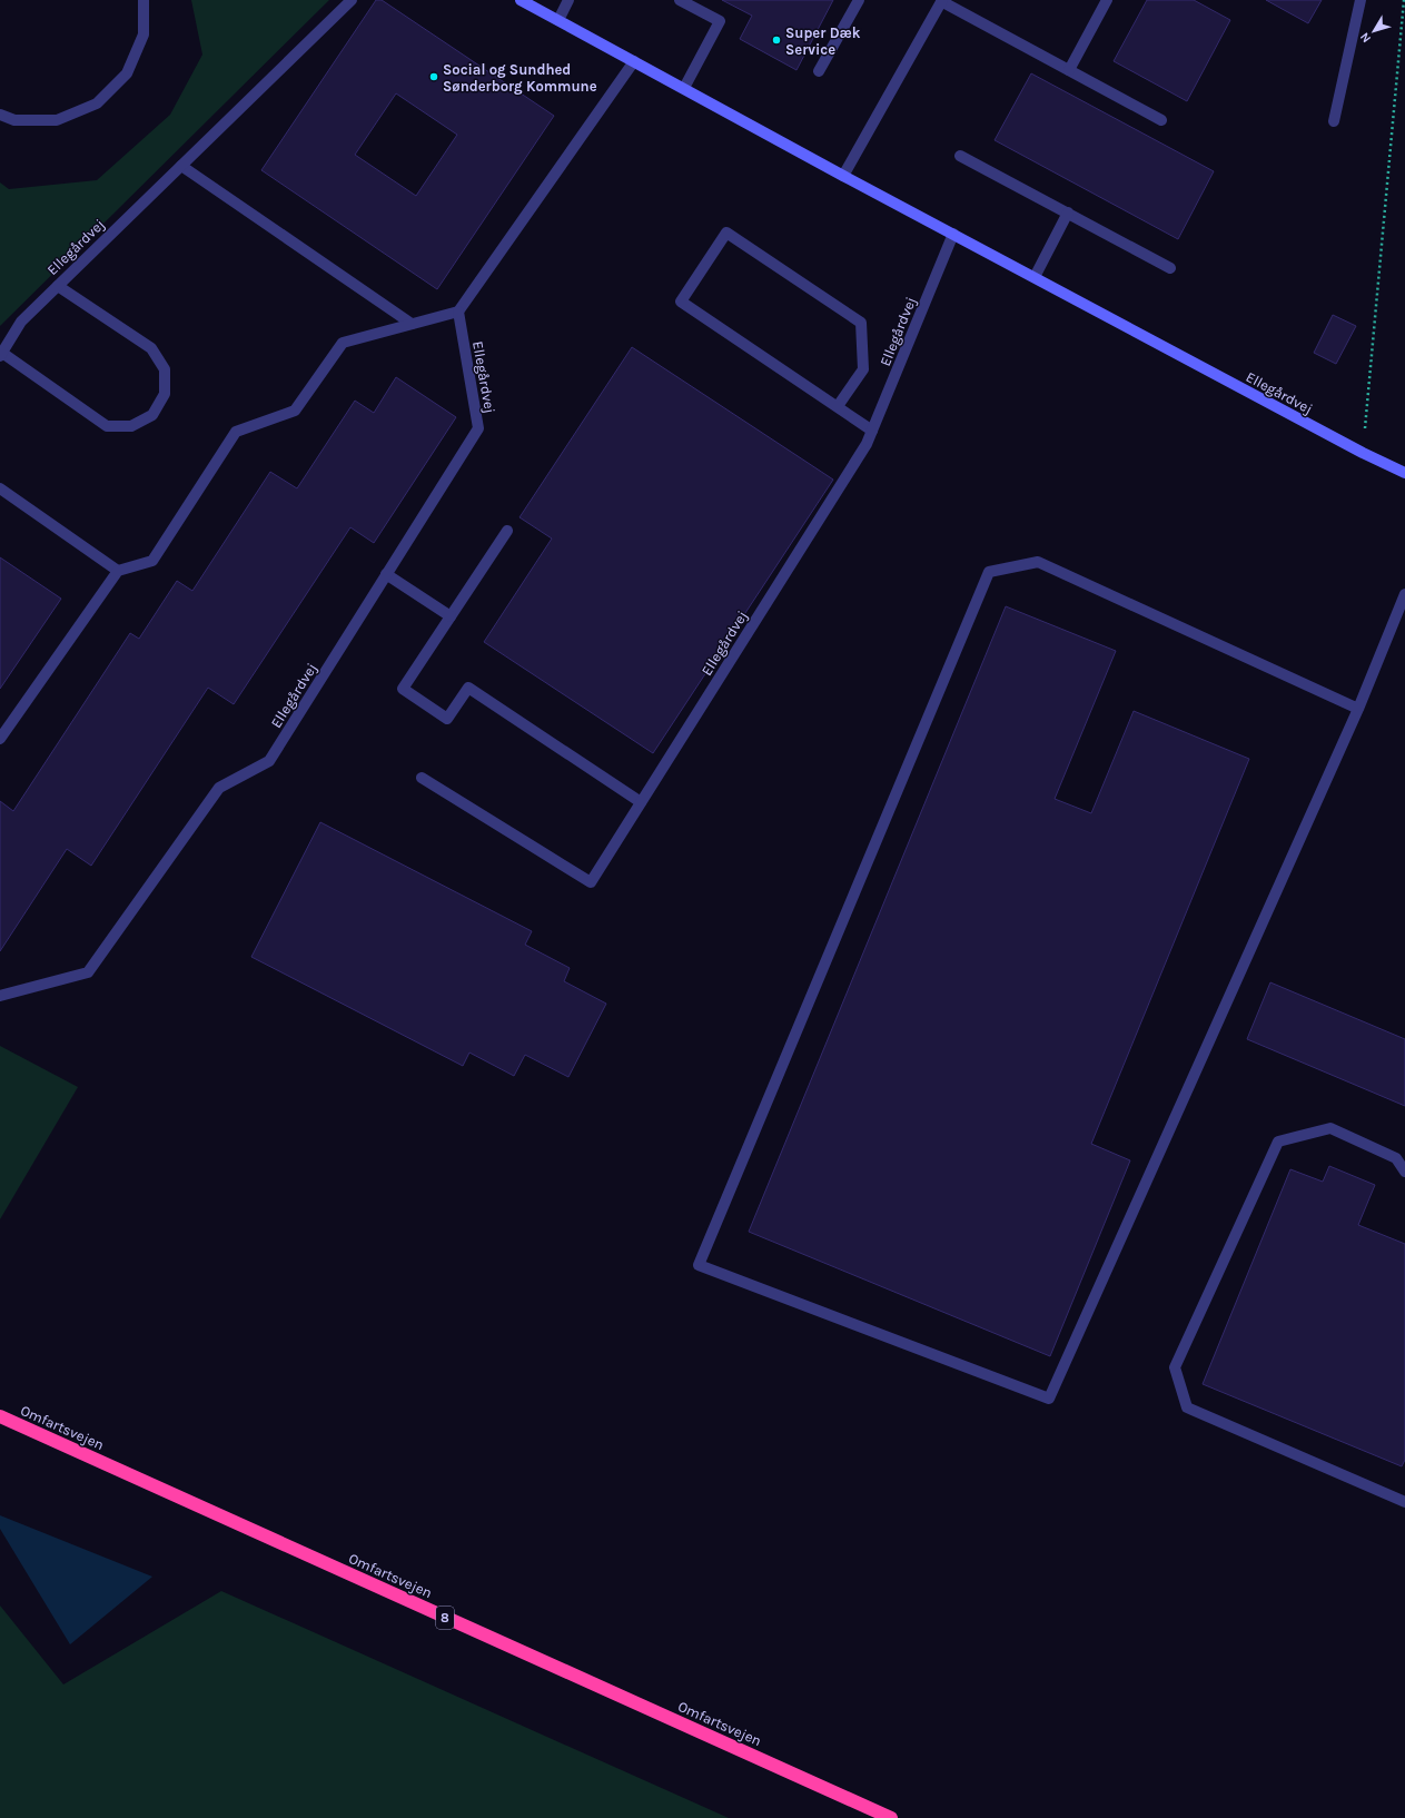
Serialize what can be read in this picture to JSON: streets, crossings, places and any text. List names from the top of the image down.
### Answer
{
  "streets": {
    "highway": ["Omfartsvejen", "8"],
    "street": ["Ellegårdvej"]
  },
  "places": ["Super Dæk Service", "Social og Sundhed Sønderborg Kommune"],
  "north": "bottom left"
}
